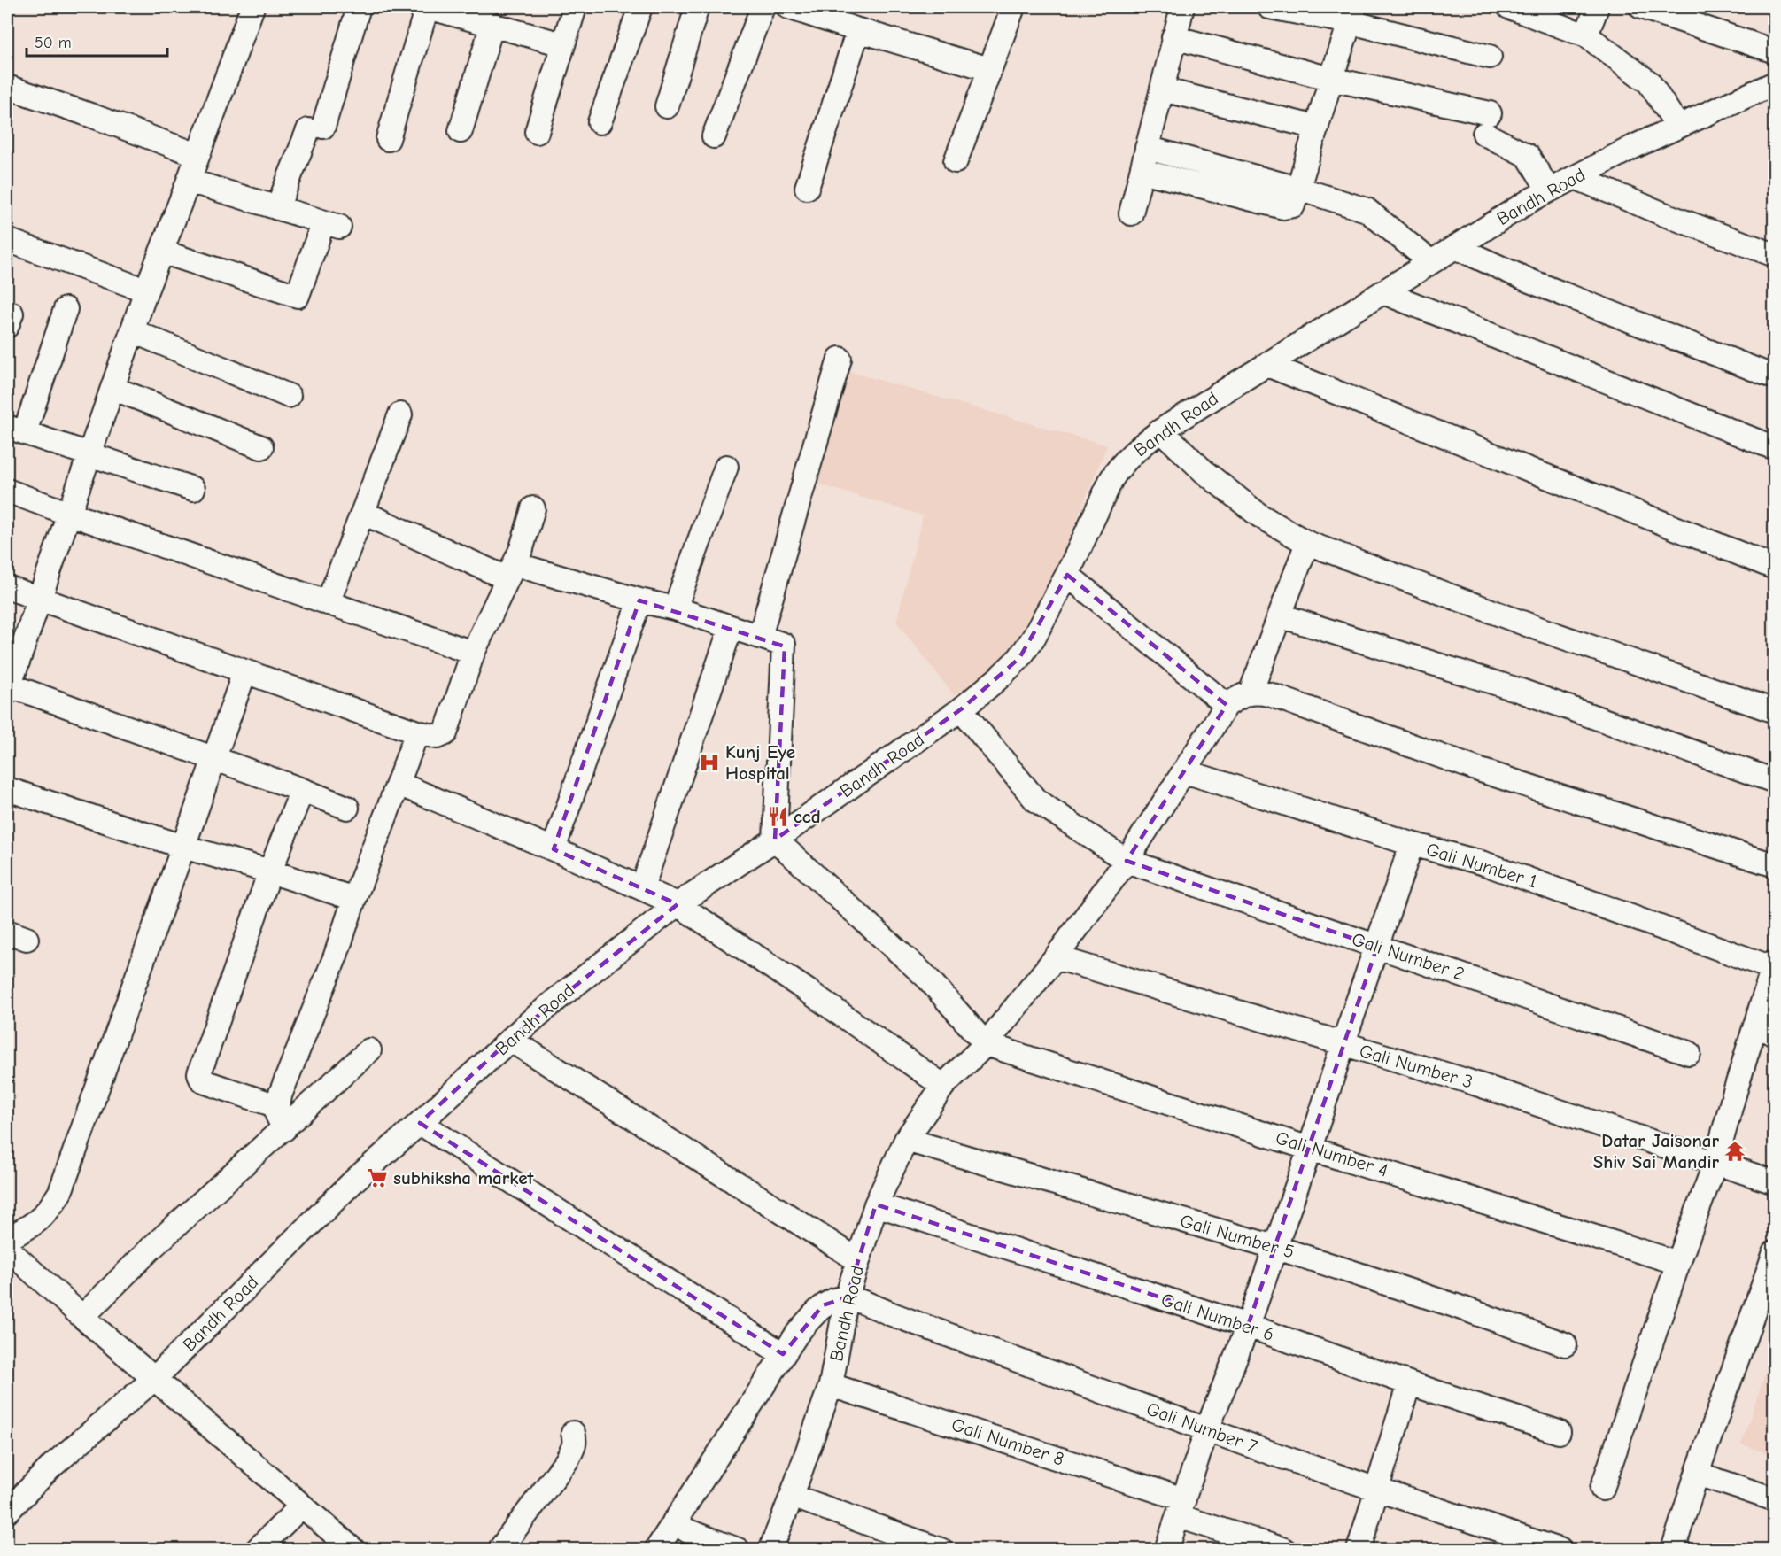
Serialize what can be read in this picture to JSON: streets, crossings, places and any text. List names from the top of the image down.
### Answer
{
  "streets": {
    "street": [
      "Bandh Road",
      "Gali Number 1",
      "Gali Number 2",
      "Gali Number 3",
      "Gali Number 4",
      "Gali Number 5",
      "Gali Number 6",
      "Gali Number 7",
      "Gali Number 8"
    ]
  },
  "crossings": [
    ["Bandh Road", "Gali Number 1"],
    ["Bandh Road", "Gali Number 2"],
    ["Bandh Road", "Gali Number 3"],
    ["Bandh Road", "Gali Number 4"],
    ["Bandh Road", "Gali Number 5"],
    ["Bandh Road", "Gali Number 6"],
    ["Bandh Road", "Gali Number 7"],
    ["Bandh Road", "Gali Number 8"]
  ],
  "places": {
    "hospital": ["Kunj Eye Hospital"],
    "restaurant": ["ccd"],
    "temple": ["Datar Jaisonar Shiv Sai Mandir"],
    "supermarket": ["subhiksha market"]
  },
  "scale_bar": "50 m"
}
